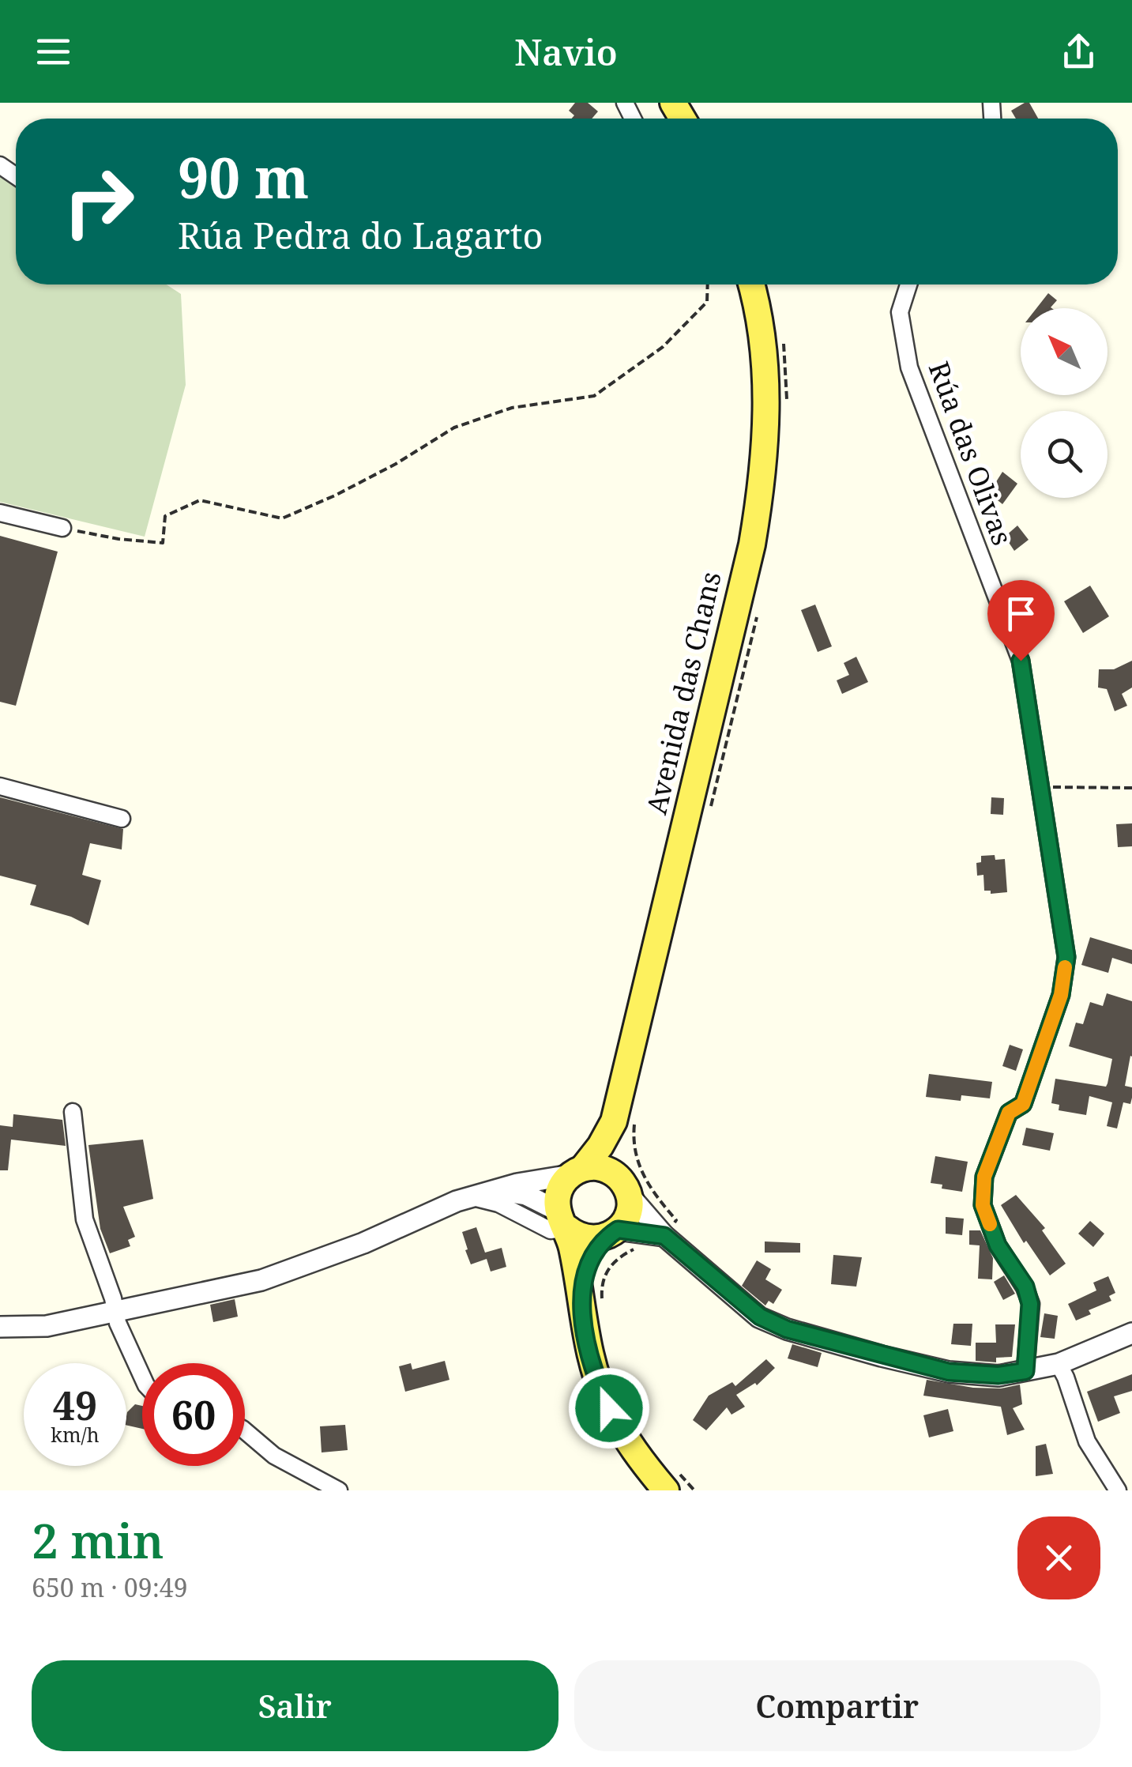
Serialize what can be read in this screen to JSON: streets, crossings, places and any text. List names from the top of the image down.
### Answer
{
  "streets": {
    "main road": ["Avenida das Chans"],
    "street": ["Rúa das Olivas"]
  },
  "north": "top left",
  "page": {
    "header": "Navio",
    "turn": ["90 m", "Rúa Pedra do Lagarto"],
    "speed": "49 km/h",
    "limit": "60",
    "heading": ["2 min", "650 m · 09:49"],
    "buttons": ["Salir", "Compartir"]
  }
}
